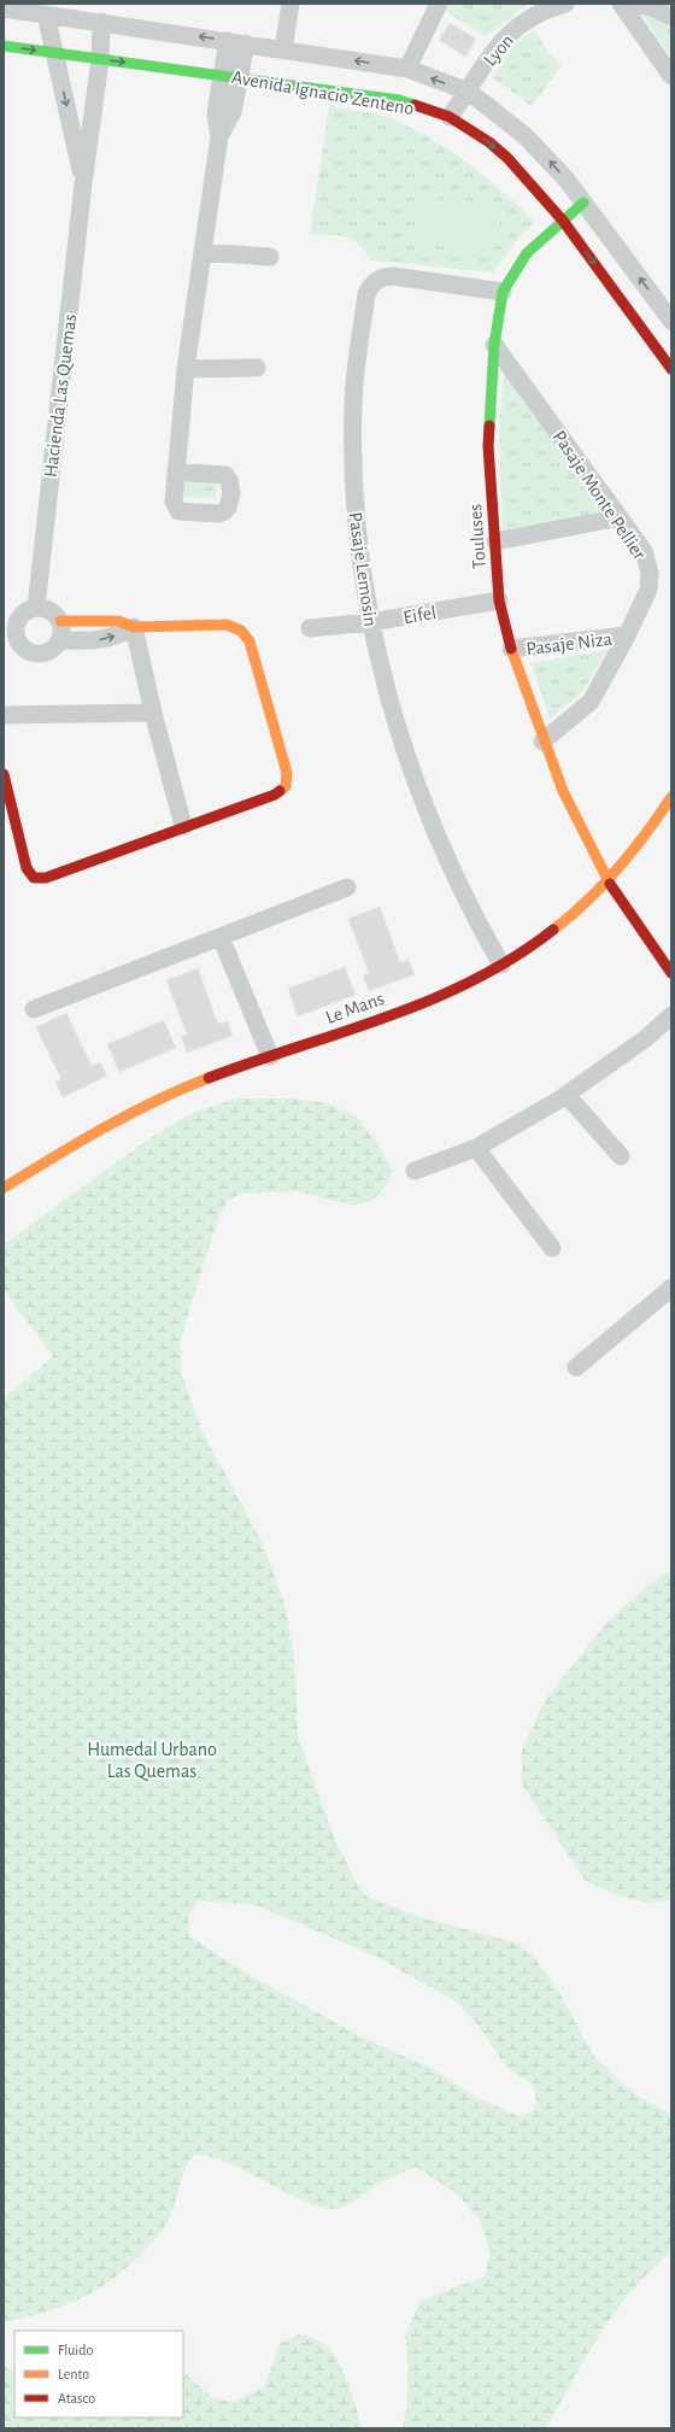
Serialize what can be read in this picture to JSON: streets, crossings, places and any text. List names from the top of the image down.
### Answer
{
  "streets": {
    "street": [
      "Lyon",
      "Avenida Ignacio Zenteno",
      "Hacienda Las Quemas",
      "Pasaje Monte Pellier",
      "Touluses",
      "Pasaje Lemosin",
      "Eifel",
      "Pasaje Niza",
      "Le Mans"
    ]
  },
  "crossings": [
    ["Lyon", "Avenida Ignacio Zenteno"],
    ["Avenida Ignacio Zenteno", "Hacienda Las Quemas"],
    ["Avenida Ignacio Zenteno", "Touluses"],
    ["Pasaje Monte Pellier", "Touluses"],
    ["Pasaje Monte Pellier", "Pasaje Niza"],
    ["Touluses", "Pasaje Lemosin"],
    ["Touluses", "Eifel"],
    ["Touluses", "Pasaje Niza"],
    ["Touluses", "Le Mans"],
    ["Pasaje Lemosin", "Eifel"],
    ["Pasaje Lemosin", "Le Mans"]
  ],
  "parks": ["Humedal Urbano Las Quemas"],
  "legend": ["Fluido", "Lento", "Atasco"]
}
